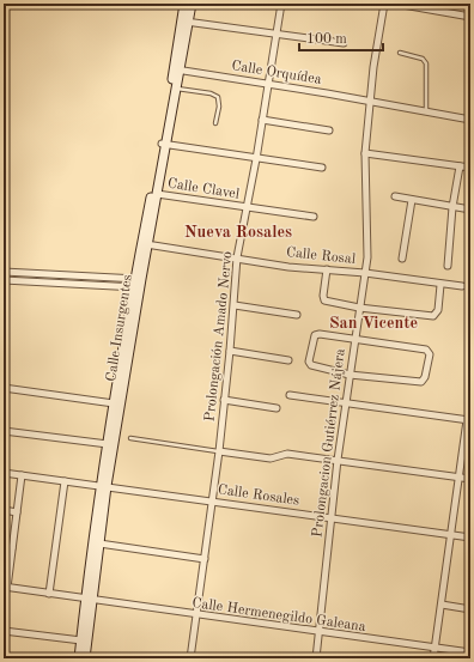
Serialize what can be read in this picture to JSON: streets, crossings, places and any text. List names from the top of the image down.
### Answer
{
  "streets": {
    "main road": ["Calle Insurgentes"],
    "street": [
      "Calle Orquídea",
      "Calle Clavel",
      "Calle Rosal",
      "Prolongación Amado Nervo",
      "Prolongacion Gutiérrez Nájera",
      "Calle Rosales",
      "Calle Hermenegildo Galeana"
    ]
  },
  "crossings": [
    ["Calle Orquídea", "Calle Insurgentes"],
    ["Calle Orquídea", "Prolongación Amado Nervo"],
    ["Calle Orquídea", "Prolongacion Gutiérrez Nájera"],
    ["Calle Clavel", "Calle Insurgentes"],
    ["Calle Clavel", "Prolongación Amado Nervo"],
    ["Calle Rosal", "Calle Insurgentes"],
    ["Calle Rosal", "Prolongación Amado Nervo"],
    ["Calle Rosal", "Prolongacion Gutiérrez Nájera"],
    ["Calle Insurgentes", "Calle Rosales"],
    ["Calle Insurgentes", "Calle Hermenegildo Galeana"],
    ["Prolongación Amado Nervo", "Calle Rosales"],
    ["Prolongación Amado Nervo", "Calle Hermenegildo Galeana"],
    ["Prolongacion Gutiérrez Nájera", "Calle Rosales"],
    ["Prolongacion Gutiérrez Nájera", "Calle Hermenegildo Galeana"]
  ],
  "districts": ["Nueva Rosales", "San Vicente"],
  "scale_bar": "100 m"
}
